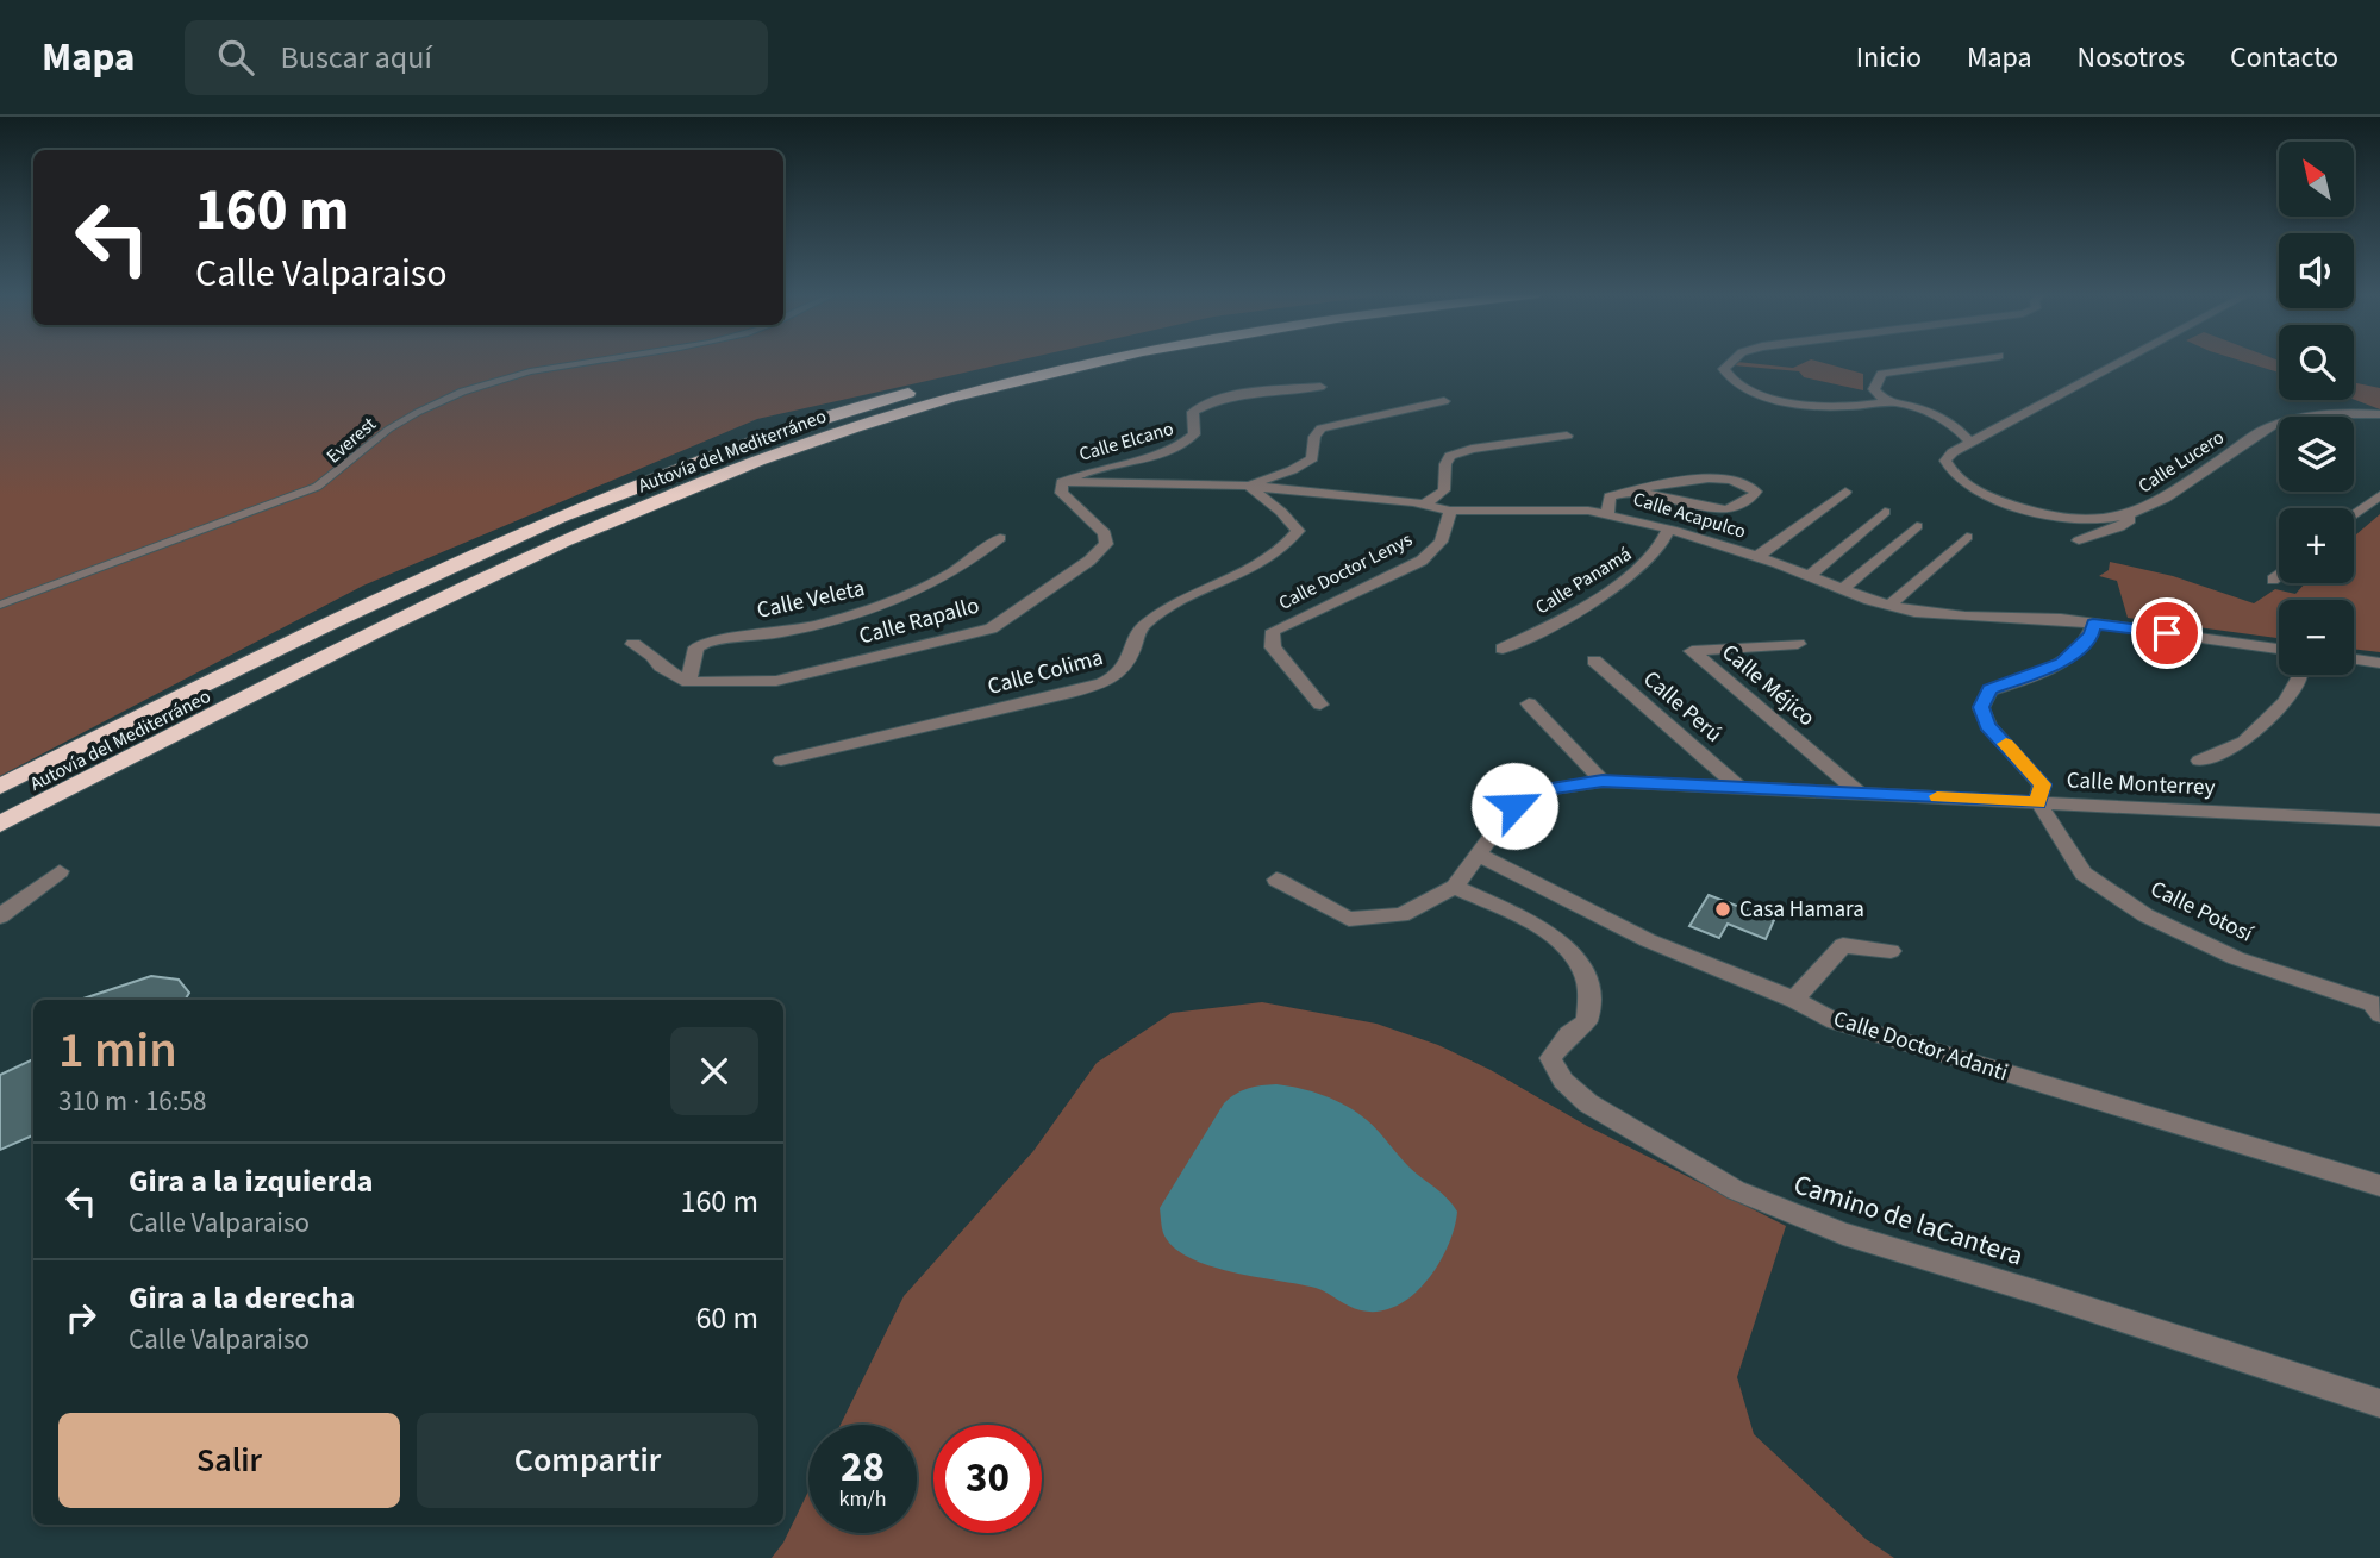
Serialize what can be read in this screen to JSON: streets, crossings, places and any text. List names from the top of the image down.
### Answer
{
  "streets": {
    "highway": ["Autovía del Mediterráneo"],
    "street": [
      "Everest",
      "Calle Elcano",
      "Calle Lucero",
      "Calle Acapulco",
      "Calle Doctor Lenys",
      "Calle Panamá",
      "Calle Veleta",
      "Calle Rapallo",
      "Calle Colima",
      "Calle Méjico",
      "Calle Perú",
      "Calle Monterrey",
      "Calle Potosí",
      "Calle Doctor Adanti",
      "Camino de laCantera"
    ]
  },
  "crossings": [
    ["Calle Elcano", "Calle Acapulco"],
    ["Calle Elcano", "Calle Rapallo"],
    ["Calle Acapulco", "Calle Doctor Lenys"],
    ["Calle Acapulco", "Calle Panamá"],
    ["Calle Acapulco", "Calle Rapallo"],
    ["Calle Acapulco", "Calle Colima"],
    ["Calle Acapulco", "Calle Potosí"],
    ["Calle Veleta", "Calle Rapallo"],
    ["Calle Méjico", "Calle Monterrey"],
    ["Calle Perú", "Calle Monterrey"],
    ["Calle Monterrey", "Calle Potosí"],
    ["Calle Monterrey", "Calle Doctor Adanti"]
  ],
  "places": ["Casa Hamara"],
  "north": "top left",
  "page": {
    "header": "Mapa",
    "search": "Buscar aquí",
    "nav": [
      "Inicio",
      "Mapa",
      "Nosotros",
      "Contacto"
    ],
    "map_buttons": ["+", "−"],
    "turn": ["160 m", "Calle Valparaiso"],
    "heading": ["1 min", "310 m · 16:58"],
    "list": [
      {
        "name": "Gira a la izquierda",
        "note": "Calle Valparaiso",
        "value": "160 m"
      },
      {
        "name": "Gira a la derecha",
        "note": "Calle Valparaiso",
        "value": "60 m"
      }
    ],
    "buttons": ["Salir", "Compartir"],
    "speed": "28 km/h",
    "limit": "30"
  }
}
